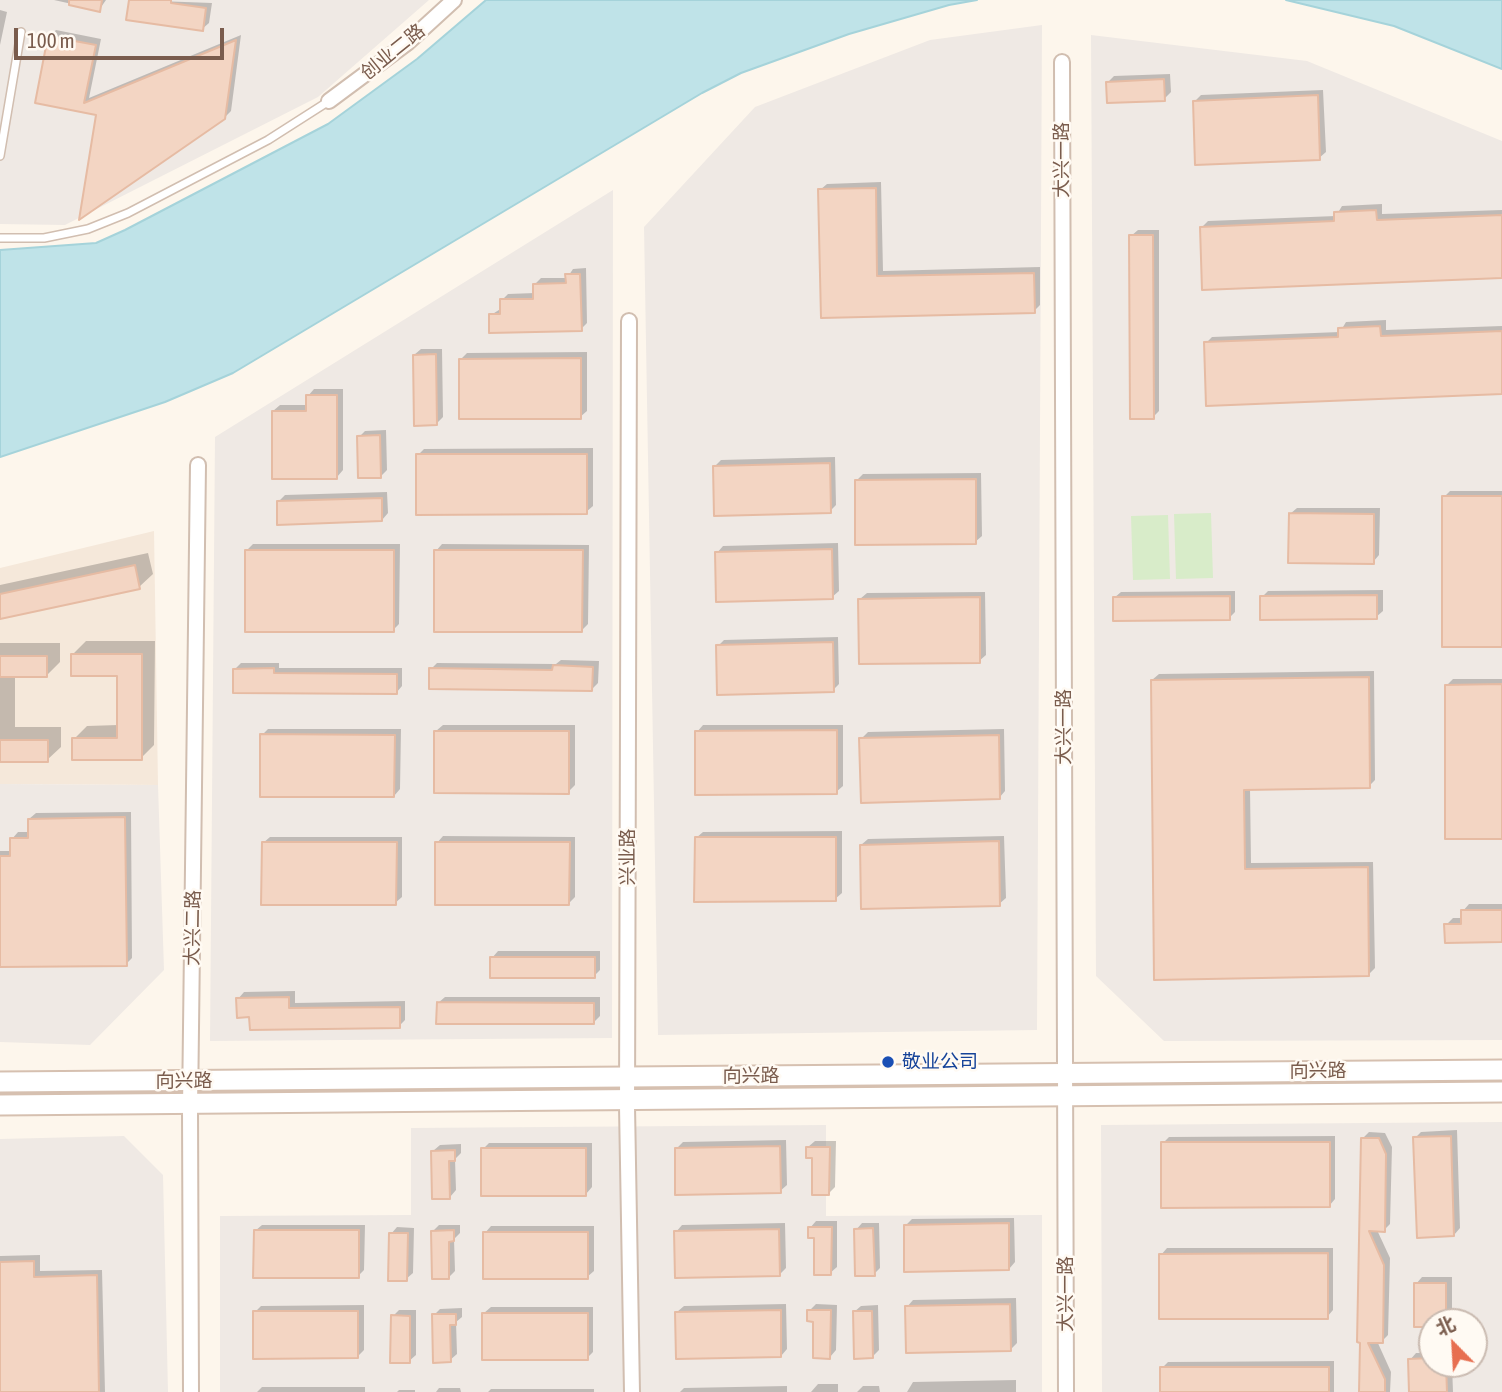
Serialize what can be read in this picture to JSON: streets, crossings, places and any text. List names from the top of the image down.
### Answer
{
  "streets": {
    "street": [
      "创业二路",
      "大兴一路",
      "兴业路",
      "大兴二路",
      "向兴路"
    ]
  },
  "crossings": [
    ["大兴一路", "向兴路"],
    ["兴业路", "向兴路"],
    ["大兴二路", "向兴路"]
  ],
  "places": ["敬业公司"],
  "scale_bar": "100 m",
  "north": "top left"
}
